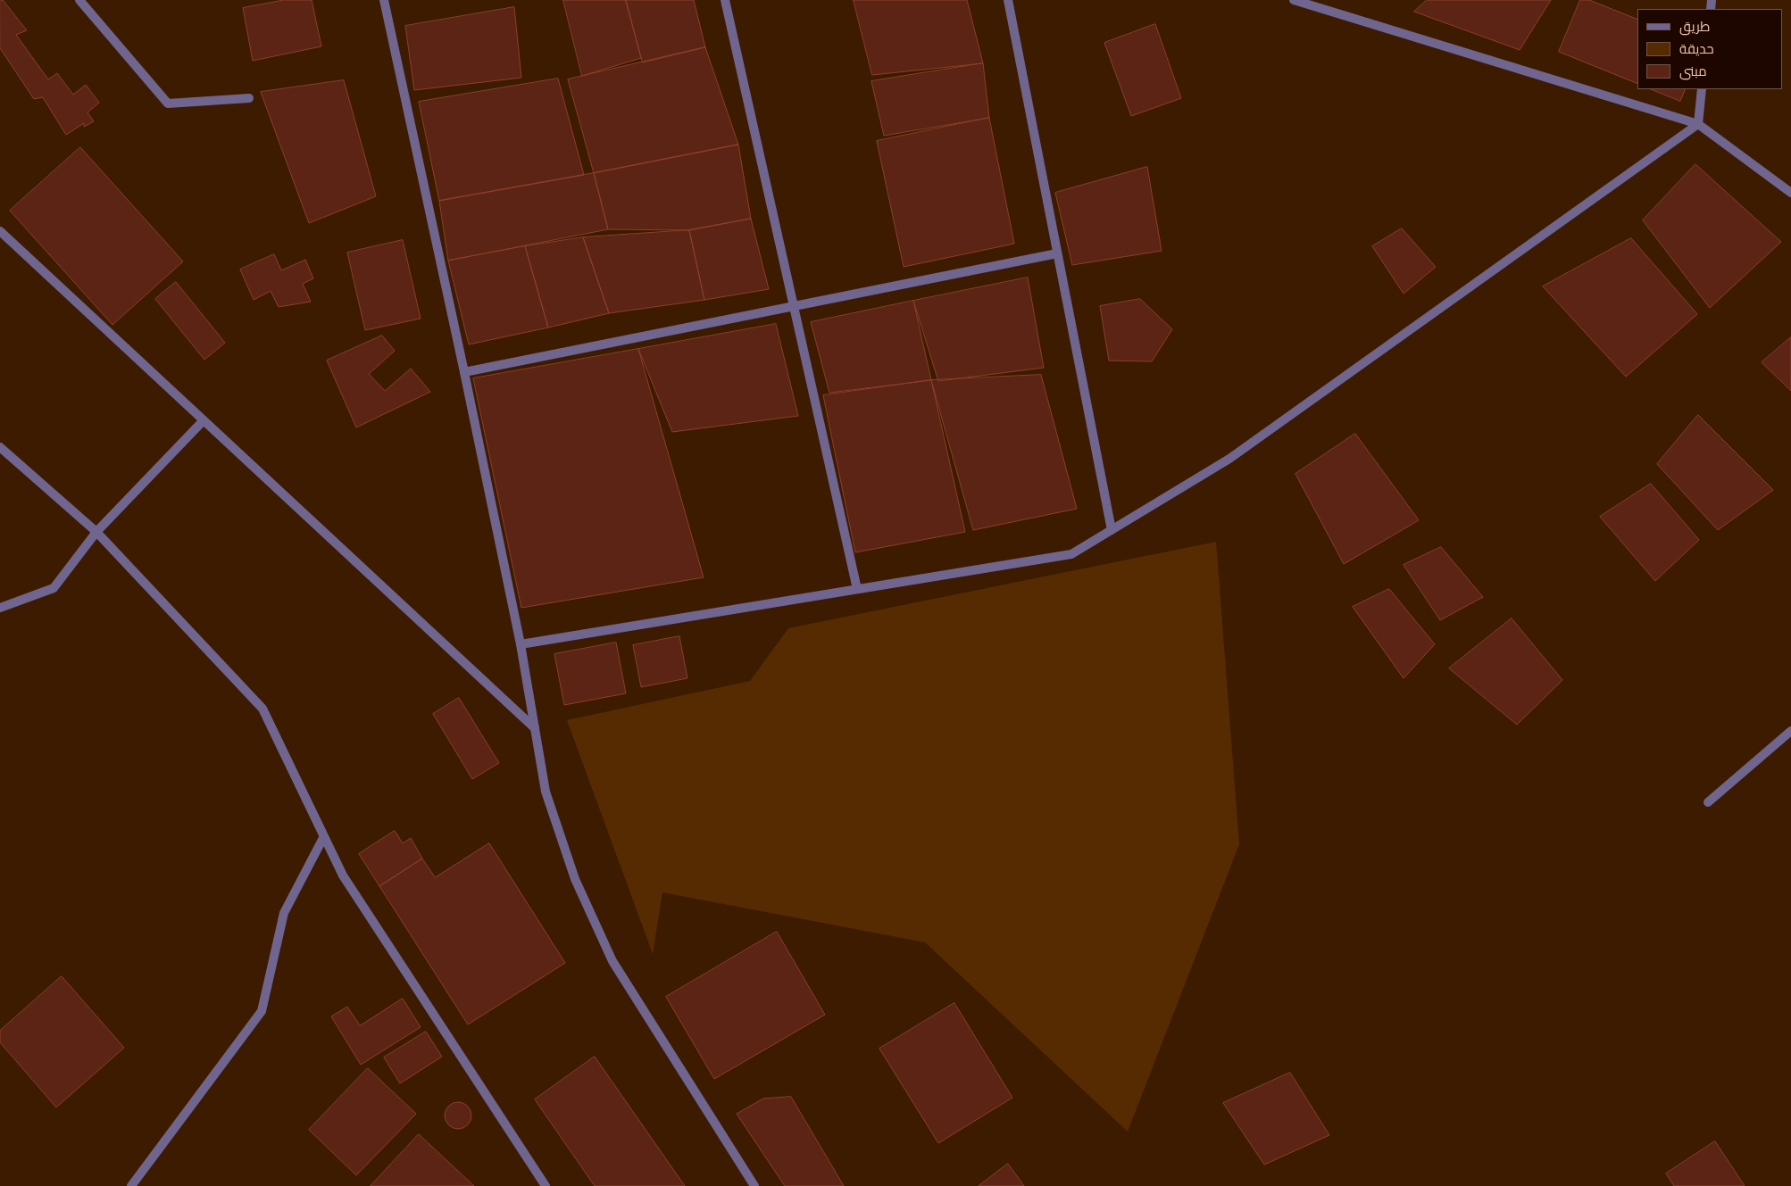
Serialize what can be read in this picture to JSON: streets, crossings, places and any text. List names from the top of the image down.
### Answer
{
  "legend": ["طريق", "حديقة", "مبنى"]
}
